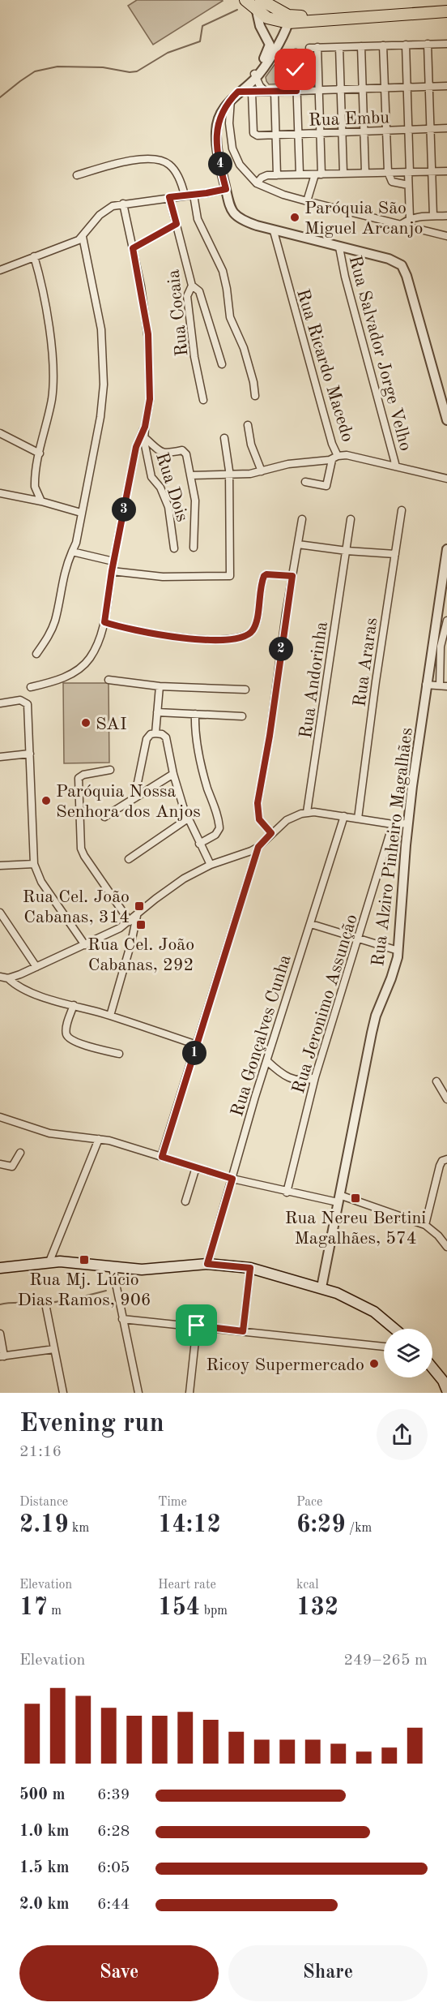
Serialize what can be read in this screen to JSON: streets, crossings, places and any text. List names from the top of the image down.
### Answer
{
  "streets": {
    "street": [
      "Rua Embu",
      "Rua Cocaia",
      "Rua Salvador Jorge Velho",
      "Rua Ricardo Macedo",
      "Rua Dois",
      "Rua Araras",
      "Rua Andorinha",
      "Rua Alziro Pinheiro Magalhães",
      "Rua Jeronimo Assunção",
      "Rua Gonçalves Cunha"
    ]
  },
  "crossings": [
    ["Rua Salvador Jorge Velho", "Rua Ricardo Macedo"]
  ],
  "places": {
    "other": [
      "Paróquia São Miguel Arcanjo",
      "SAI",
      "Paróquia Nossa Senhora dos Anjos",
      "Ricoy Supermercado"
    ],
    "transit": [
      "Rua Cel. João Cabanas, 314",
      "Rua Cel. João Cabanas, 292",
      "Rua Nereu Bertini Magalhães, 574",
      "Rua Mj. Lúcio Dias Ramos, 906"
    ]
  },
  "page": {
    "pins": [
      "4",
      "3",
      "2",
      "1"
    ],
    "heading": ["Evening run", "21:16"],
    "stats": [
      ["Distance", "2.19 km"],
      ["Time", "14:12"],
      ["Pace", "6:29 /km"],
      ["Elevation", "17 m"],
      ["Heart rate", "154 bpm"],
      ["kcal", "132"]
    ],
    "chart": ["Elevation", "249–265 m"],
    "list": [
      {
        "name": "500 m",
        "note": "6:39"
      },
      {
        "name": "1.0 km",
        "note": "6:28"
      },
      {
        "name": "1.5 km",
        "note": "6:05"
      },
      {
        "name": "2.0 km",
        "note": "6:44"
      }
    ],
    "buttons": ["Save", "Share"]
  }
}
